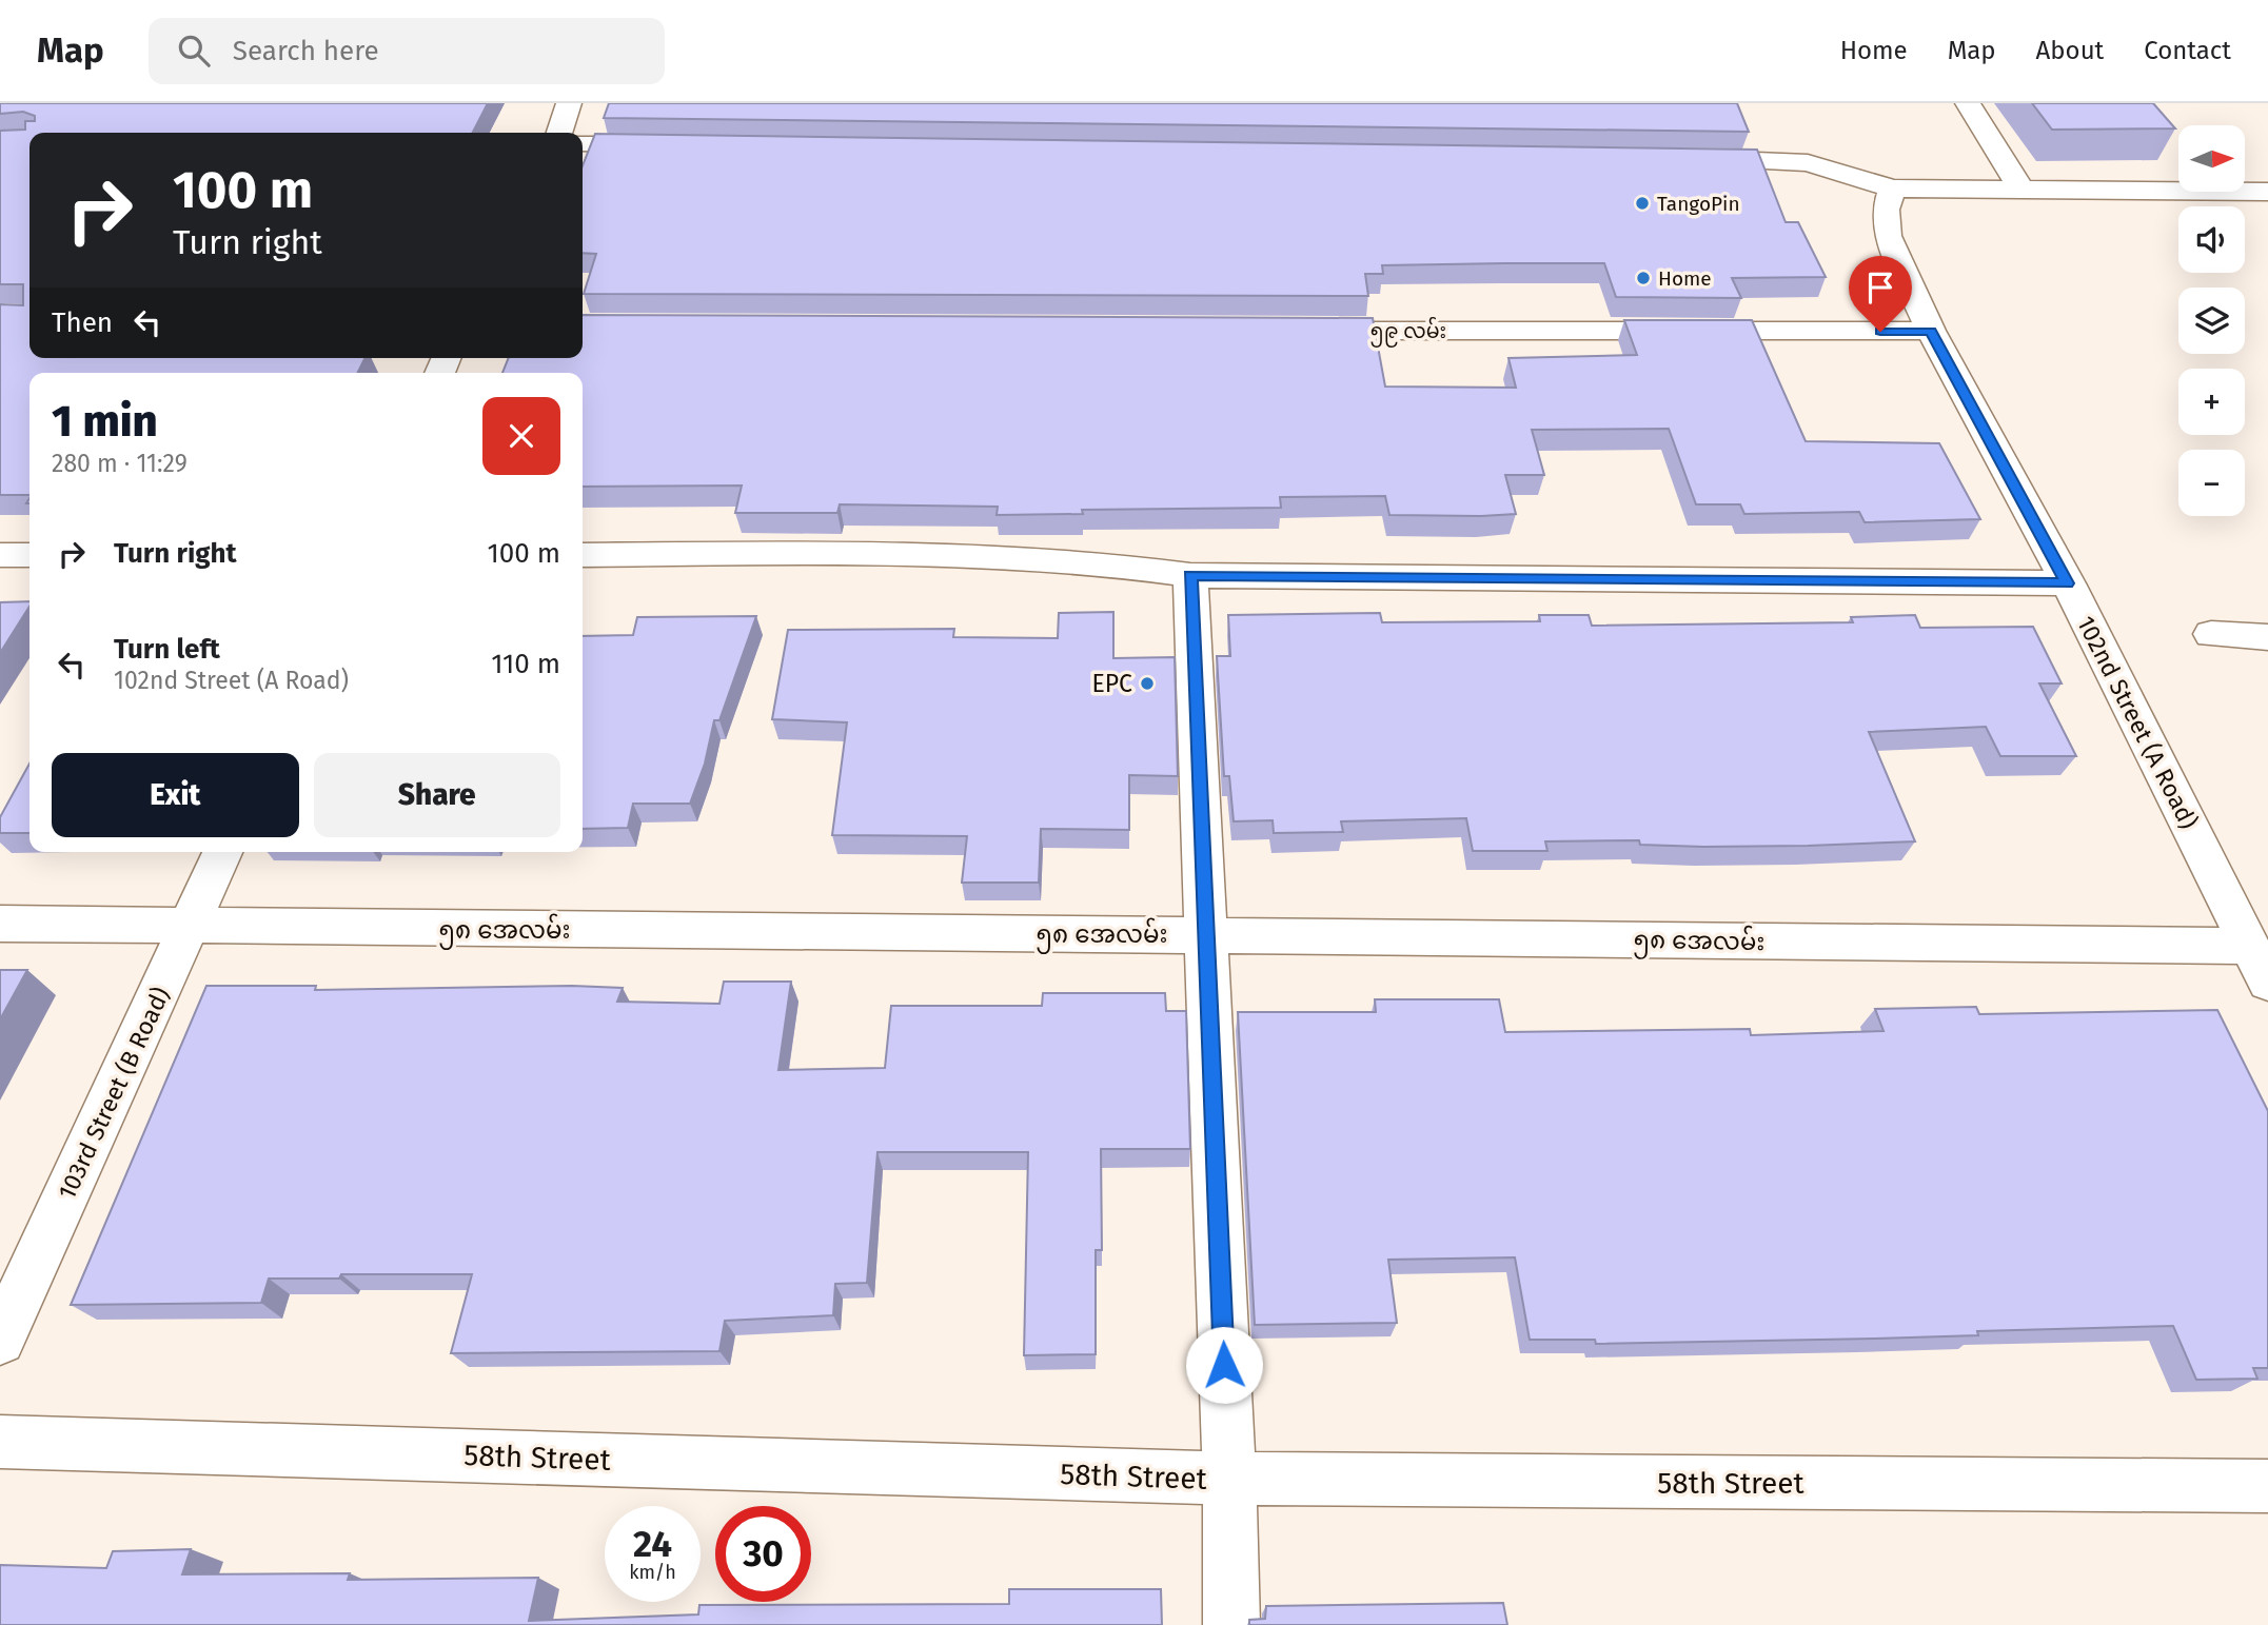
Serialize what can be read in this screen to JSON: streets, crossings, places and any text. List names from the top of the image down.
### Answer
{
  "streets": {
    "street": [
      "၅၉ လမ်း",
      "102nd Street (A Road)",
      "၅၈ အေလမ်း",
      "103rd Street (B Road)",
      "58th Street"
    ]
  },
  "crossings": [
    ["၅၉ လမ်း", "102nd Street (A Road)"],
    ["102nd Street (A Road)", "၅၈ အေလမ်း"],
    ["၅၈ အေလမ်း", "103rd Street (B Road)"]
  ],
  "places": ["TangoPin", "Home", "EPC"],
  "north": "right",
  "page": {
    "header": "Map",
    "search": "Search here",
    "nav": [
      "Home",
      "Map",
      "About",
      "Contact"
    ],
    "map_buttons": ["+", "−"],
    "turn": ["100 m", "Turn right"],
    "then": "Then",
    "heading": ["1 min", "280 m · 11:29"],
    "list": [
      {
        "name": "Turn right",
        "value": "100 m"
      },
      {
        "name": "Turn left",
        "note": "102nd Street (A Road)",
        "value": "110 m"
      }
    ],
    "buttons": ["Exit", "Share"],
    "speed": "24 km/h",
    "limit": "30"
  }
}
